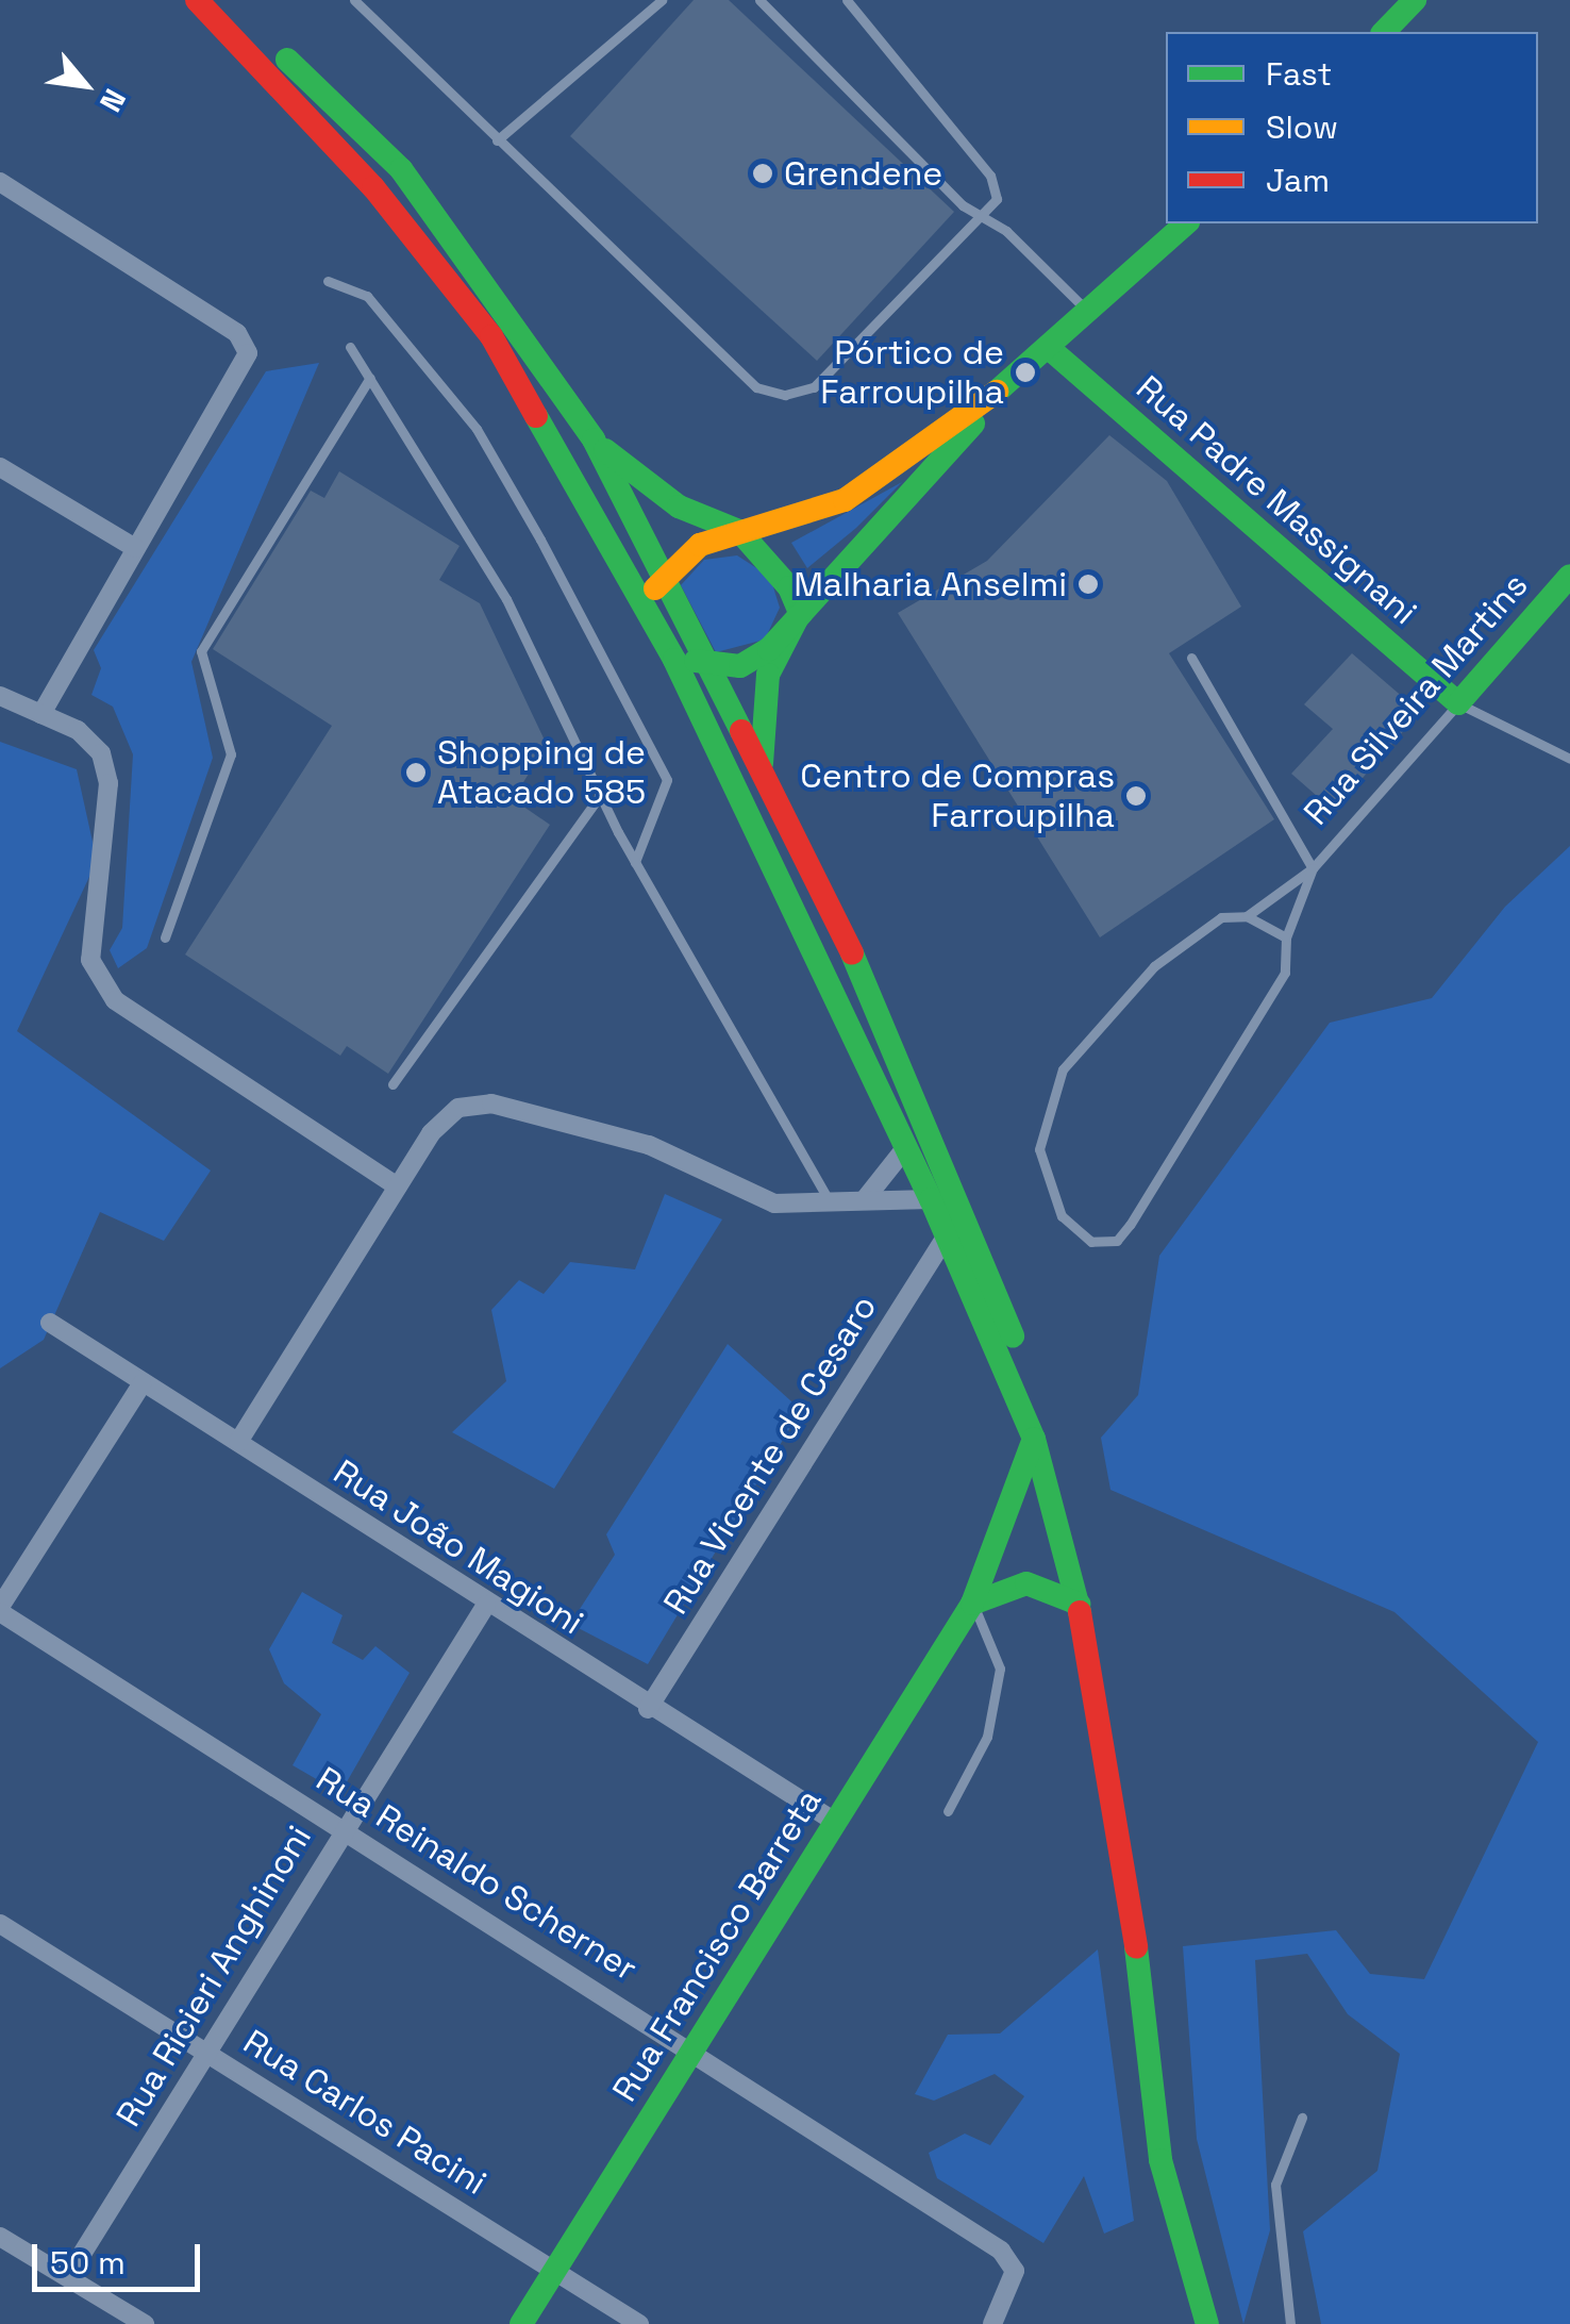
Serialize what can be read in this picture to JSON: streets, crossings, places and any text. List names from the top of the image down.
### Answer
{
  "streets": {
    "main road": ["Rua Padre Massignani", "Rua Silveira Martins", "Rua Francisco Barreta"],
    "street": [
      "Rua Vicente de Cesaro",
      "Rua João Magioni",
      "Rua Reinaldo Scherner",
      "Rua Ricieri Anghinoni",
      "Rua Carlos Pacini"
    ]
  },
  "crossings": [
    ["Rua Padre Massignani", "Rua Silveira Martins"],
    ["Rua Vicente de Cesaro", "Rua João Magioni"],
    ["Rua João Magioni", "Rua Francisco Barreta"],
    ["Rua João Magioni", "Rua Ricieri Anghinoni"],
    ["Rua Reinaldo Scherner", "Rua Francisco Barreta"],
    ["Rua Reinaldo Scherner", "Rua Ricieri Anghinoni"],
    ["Rua Francisco Barreta", "Rua Carlos Pacini"],
    ["Rua Ricieri Anghinoni", "Rua Carlos Pacini"]
  ],
  "places": [
    "Grendene",
    "Pórtico de Farroupilha",
    "Malharia Anselmi",
    "Shopping de Atacado 585",
    "Centro de Compras Farroupilha"
  ],
  "legend": ["Fast", "Slow", "Jam"],
  "scale_bar": "50 m",
  "north": "bottom right"
}
